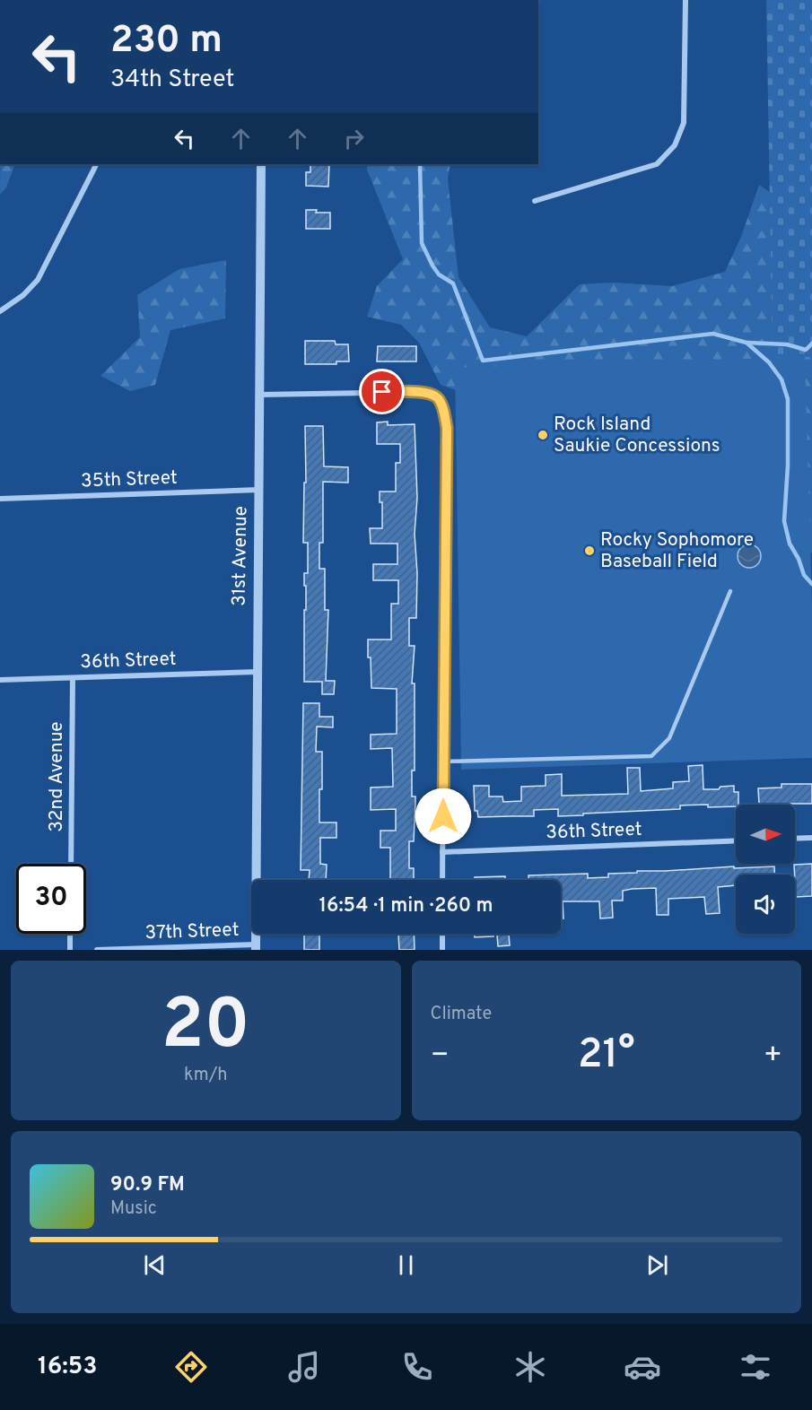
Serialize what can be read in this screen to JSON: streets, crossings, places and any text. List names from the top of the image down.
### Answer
{
  "streets": {
    "street": [
      "35th Street",
      "31st Avenue",
      "36th Street",
      "32nd Avenue",
      "37th Street"
    ]
  },
  "crossings": [
    ["35th Street", "31st Avenue"],
    ["31st Avenue", "36th Street"],
    ["31st Avenue", "37th Street"],
    ["36th Street", "32nd Avenue"]
  ],
  "places": ["Rock Island Saukie Concessions", "Rocky Sophomore Baseball Field"],
  "north": "right",
  "page": {
    "turn": ["230 m", "34th Street"],
    "limit": "30",
    "trip": "16:54 · 1 min · 260 m",
    "tile": [
      ["20", "km/h"],
      "Climate"
    ],
    "heat": ["−", "21°", "+"],
    "song": ["90.9 FM", "Music"],
    "tabs": "16:53"
  }
}
